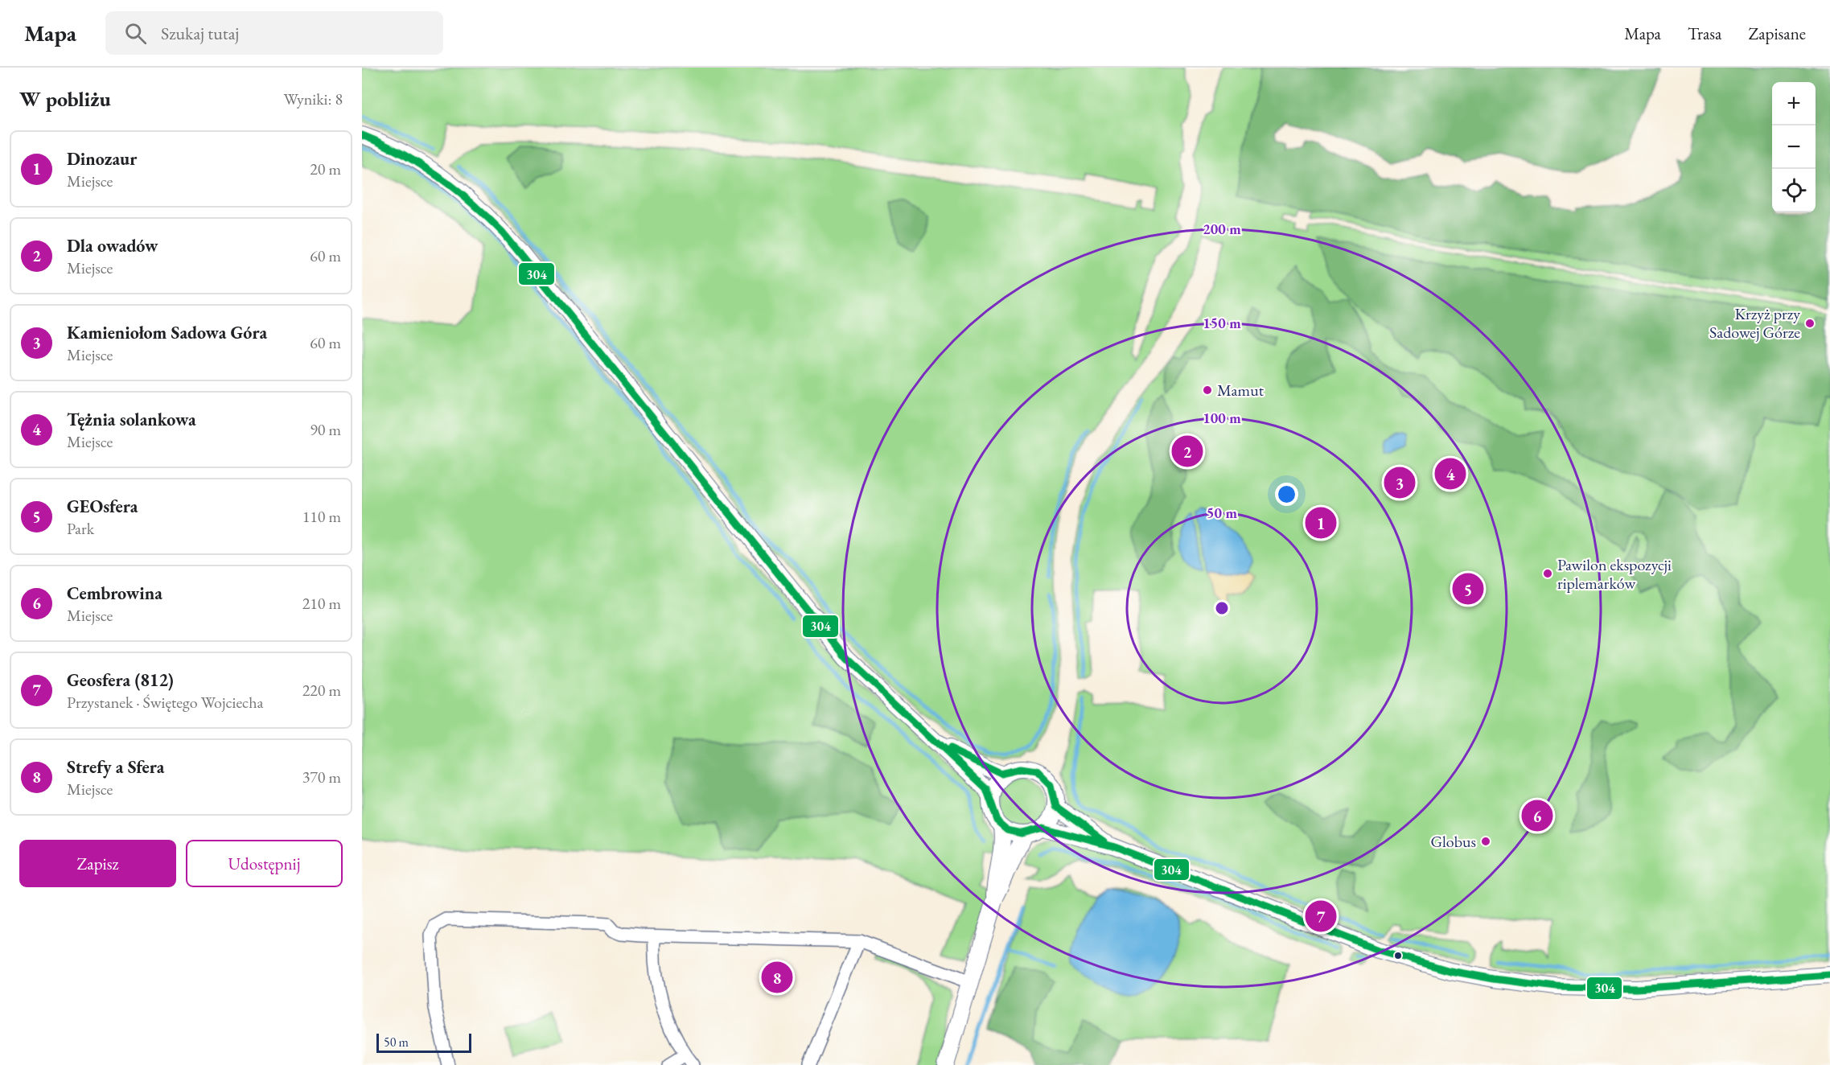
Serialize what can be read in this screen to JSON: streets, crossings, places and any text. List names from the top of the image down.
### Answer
{
  "places": [
    "Krzyż przy Sadowej Górze",
    "Mamut",
    "Pawilon ekspozycji riplemarków",
    "Globus"
  ],
  "lines": ["transit line 304"],
  "scale_bar": "50 m",
  "page": {
    "header": "Mapa",
    "search": "Szukaj tutaj",
    "nav": ["Mapa", "Trasa", "Zapisane"],
    "heading": ["W pobliżu", "Wyniki: 8"],
    "map_buttons": ["+", "−"],
    "list": [
      {
        "mark": "1",
        "name": "Dinozaur",
        "note": "Miejsce",
        "value": "20 m"
      },
      {
        "mark": "2",
        "name": "Dla owadów",
        "note": "Miejsce",
        "value": "60 m"
      },
      {
        "mark": "3",
        "name": "Kamieniołom Sadowa Góra",
        "note": "Miejsce",
        "value": "60 m"
      },
      {
        "mark": "4",
        "name": "Tężnia solankowa",
        "note": "Miejsce",
        "value": "90 m"
      },
      {
        "mark": "5",
        "name": "GEOsfera",
        "note": "Park",
        "value": "110 m"
      },
      {
        "mark": "6",
        "name": "Cembrowina",
        "note": "Miejsce",
        "value": "210 m"
      },
      {
        "mark": "7",
        "name": "Geosfera (812)",
        "note": "Przystanek · Świętego Wojciecha",
        "value": "220 m"
      },
      {
        "mark": "8",
        "name": "Strefy a Sfera",
        "note": "Miejsce",
        "value": "370 m"
      }
    ],
    "pins": [
      "2",
      "4",
      "3",
      "1",
      "5",
      "6",
      "7",
      "8"
    ],
    "buttons": ["Zapisz", "Udostępnij"],
    "scale": "50 m"
  },
  "rings": [
    "200 m",
    "150 m",
    "100 m",
    "50 m"
  ]
}
